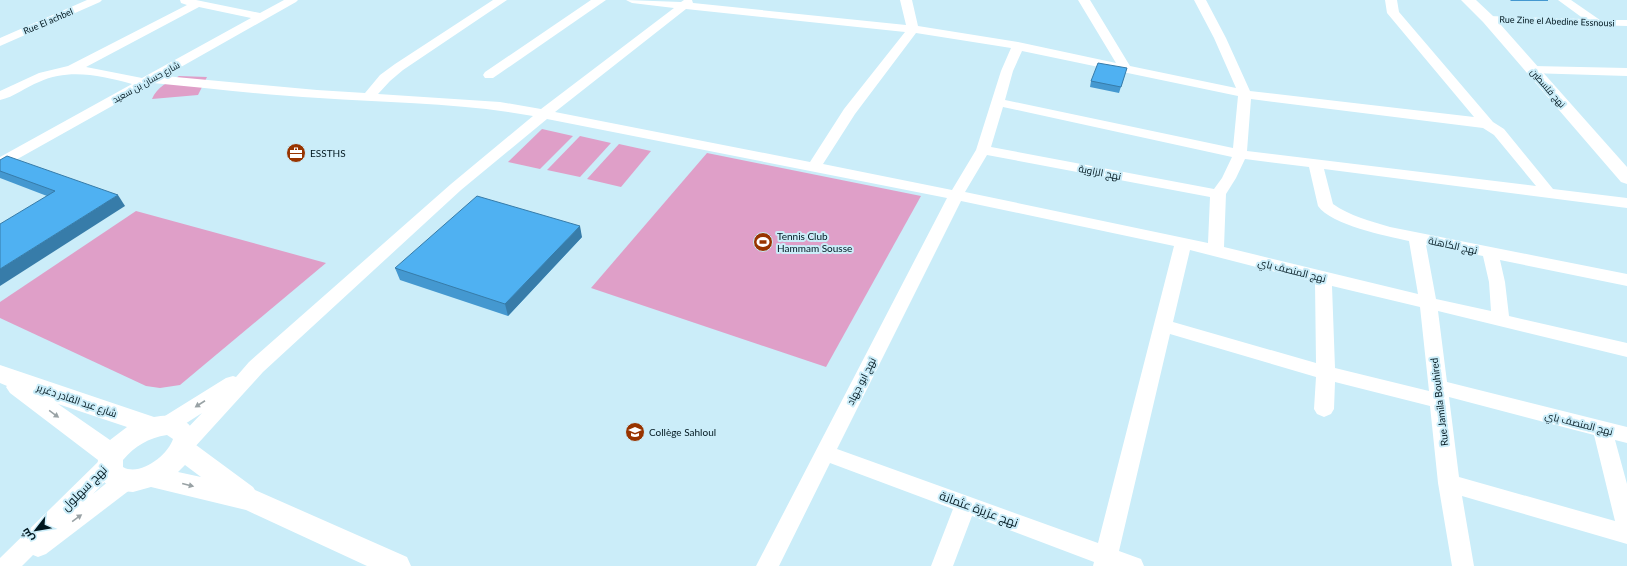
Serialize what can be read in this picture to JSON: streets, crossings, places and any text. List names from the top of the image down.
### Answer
{
  "streets": {
    "main road": ["نهج فلسطين", "شارع عبد القادر دغرير"],
    "street": [
      "Rue El achbel",
      "Rue Zine el Abedine Essnousi",
      "شارع حسان بن سعيد",
      "نهج الزاوية",
      "نهج الكاهنة",
      "نهج المنصف باي",
      "نهج ابو جهاد",
      "Rue Jamila Bouhired",
      "نهج سهلول",
      "نهج عزيزة عثمانة"
    ]
  },
  "crossings": [
    ["Rue Zine el Abedine Essnousi", "نهج فلسطين"],
    ["شارع حسان بن سعيد", "نهج المنصف باي"],
    ["نهج الزاوية", "نهج ابو جهاد"],
    ["نهج الكاهنة", "Rue Jamila Bouhired"],
    ["نهج المنصف باي", "نهج ابو جهاد"],
    ["نهج المنصف باي", "Rue Jamila Bouhired"],
    ["نهج ابو جهاد", "نهج عزيزة عثمانة"],
    ["شارع عبد القادر دغرير", "نهج سهلول"]
  ],
  "places": {
    "office": ["ESSTHS"],
    "sports": ["Tennis Club Hammam Sousse"],
    "school or university": ["Collège Sahloul"]
  },
  "north": "bottom left"
}
